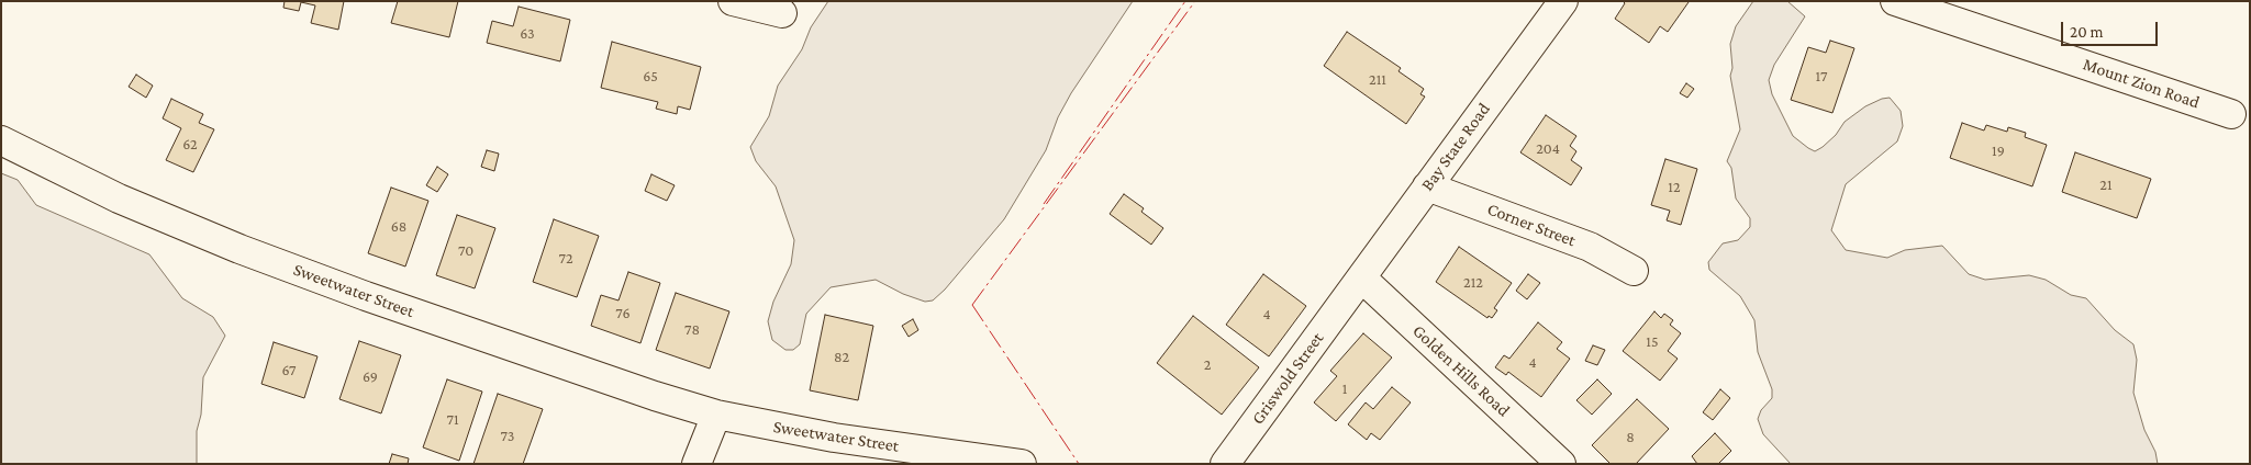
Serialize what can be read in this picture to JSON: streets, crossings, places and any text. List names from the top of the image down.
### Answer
{
  "streets": {
    "street": [
      "Mount Zion Road",
      "Bay State Road",
      "Corner Street",
      "Sweetwater Street",
      "Golden Hills Road",
      "Griswold Street"
    ]
  },
  "crossings": [
    ["Bay State Road", "Corner Street"],
    ["Bay State Road", "Golden Hills Road"],
    ["Bay State Road", "Griswold Street"],
    ["Golden Hills Road", "Griswold Street"]
  ],
  "house_numbers": [
    "63",
    "65",
    "17",
    "211",
    "62",
    "204",
    "19",
    "21",
    "12",
    "68",
    "70",
    "72",
    "212",
    "76",
    "4",
    "78",
    "15",
    "82",
    "4",
    "2",
    "67",
    "69",
    "1",
    "71",
    "73",
    "8"
  ],
  "scale_bar": "20 m"
}
